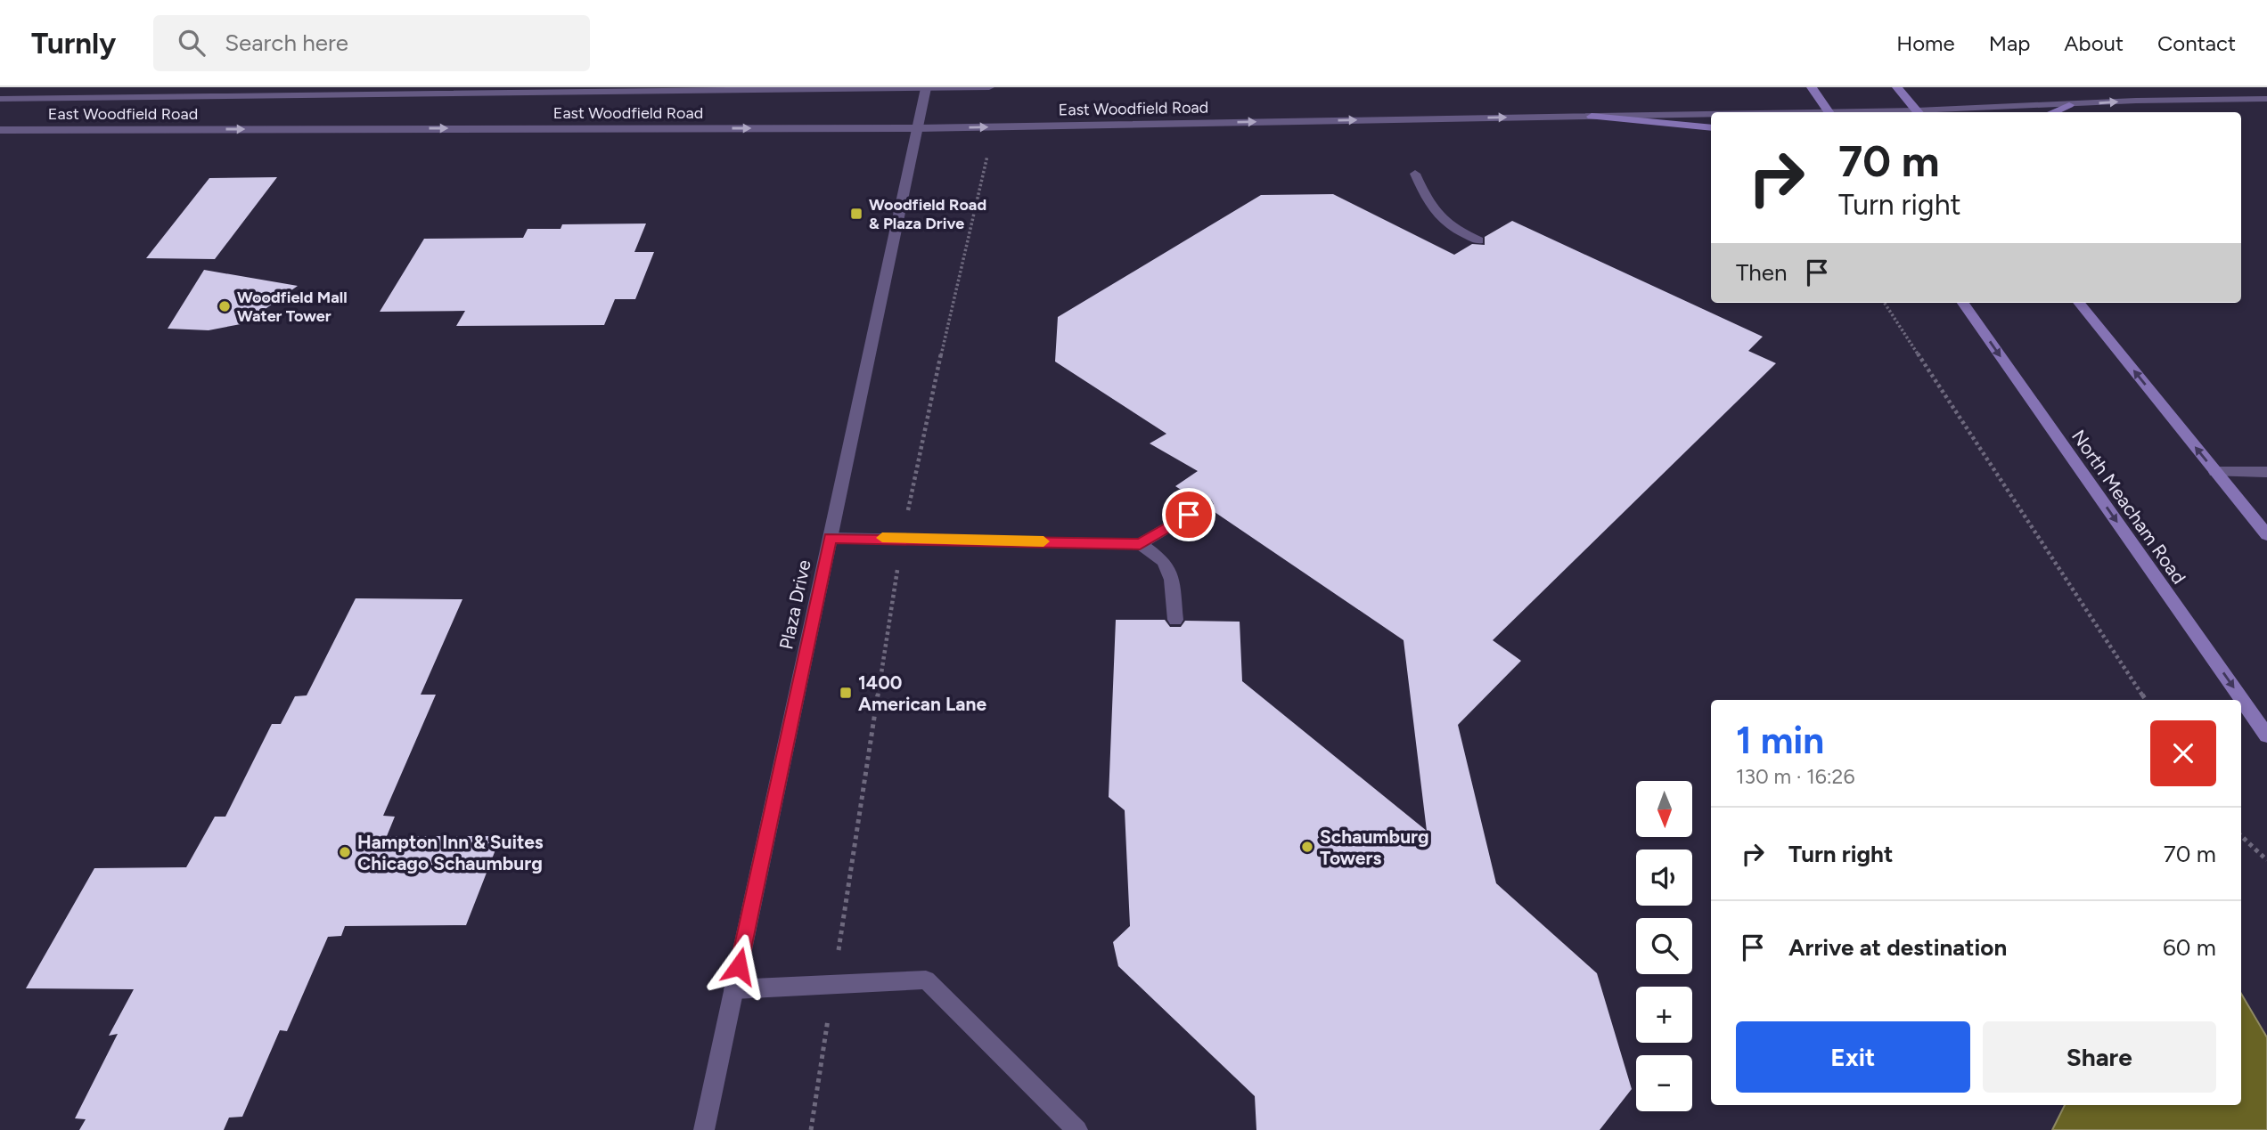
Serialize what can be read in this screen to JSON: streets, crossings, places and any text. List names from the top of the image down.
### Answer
{
  "streets": {
    "main road": ["North Meacham Road"],
    "street": ["East Woodfield Road", "Plaza Drive"]
  },
  "crossings": [
    ["East Woodfield Road", "Plaza Drive"]
  ],
  "places": {
    "transit": ["Woodfield Road & Plaza Drive", "1400 American Lane"],
    "other": ["Woodfield Mall Water Tower", "Schaumburg Towers", "Hampton Inn & Suites Chicago Schaumburg"]
  },
  "north": "bottom",
  "page": {
    "header": "Turnly",
    "search": "Search here",
    "nav": [
      "Home",
      "Map",
      "About",
      "Contact"
    ],
    "turn": ["70 m", "Turn right"],
    "then": "Then",
    "heading": ["1 min", "130 m · 16:26"],
    "map_buttons": ["+", "−"],
    "list": [
      {
        "name": "Turn right",
        "value": "70 m"
      },
      {
        "name": "Arrive at destination",
        "value": "60 m"
      }
    ],
    "buttons": ["Exit", "Share"]
  }
}
